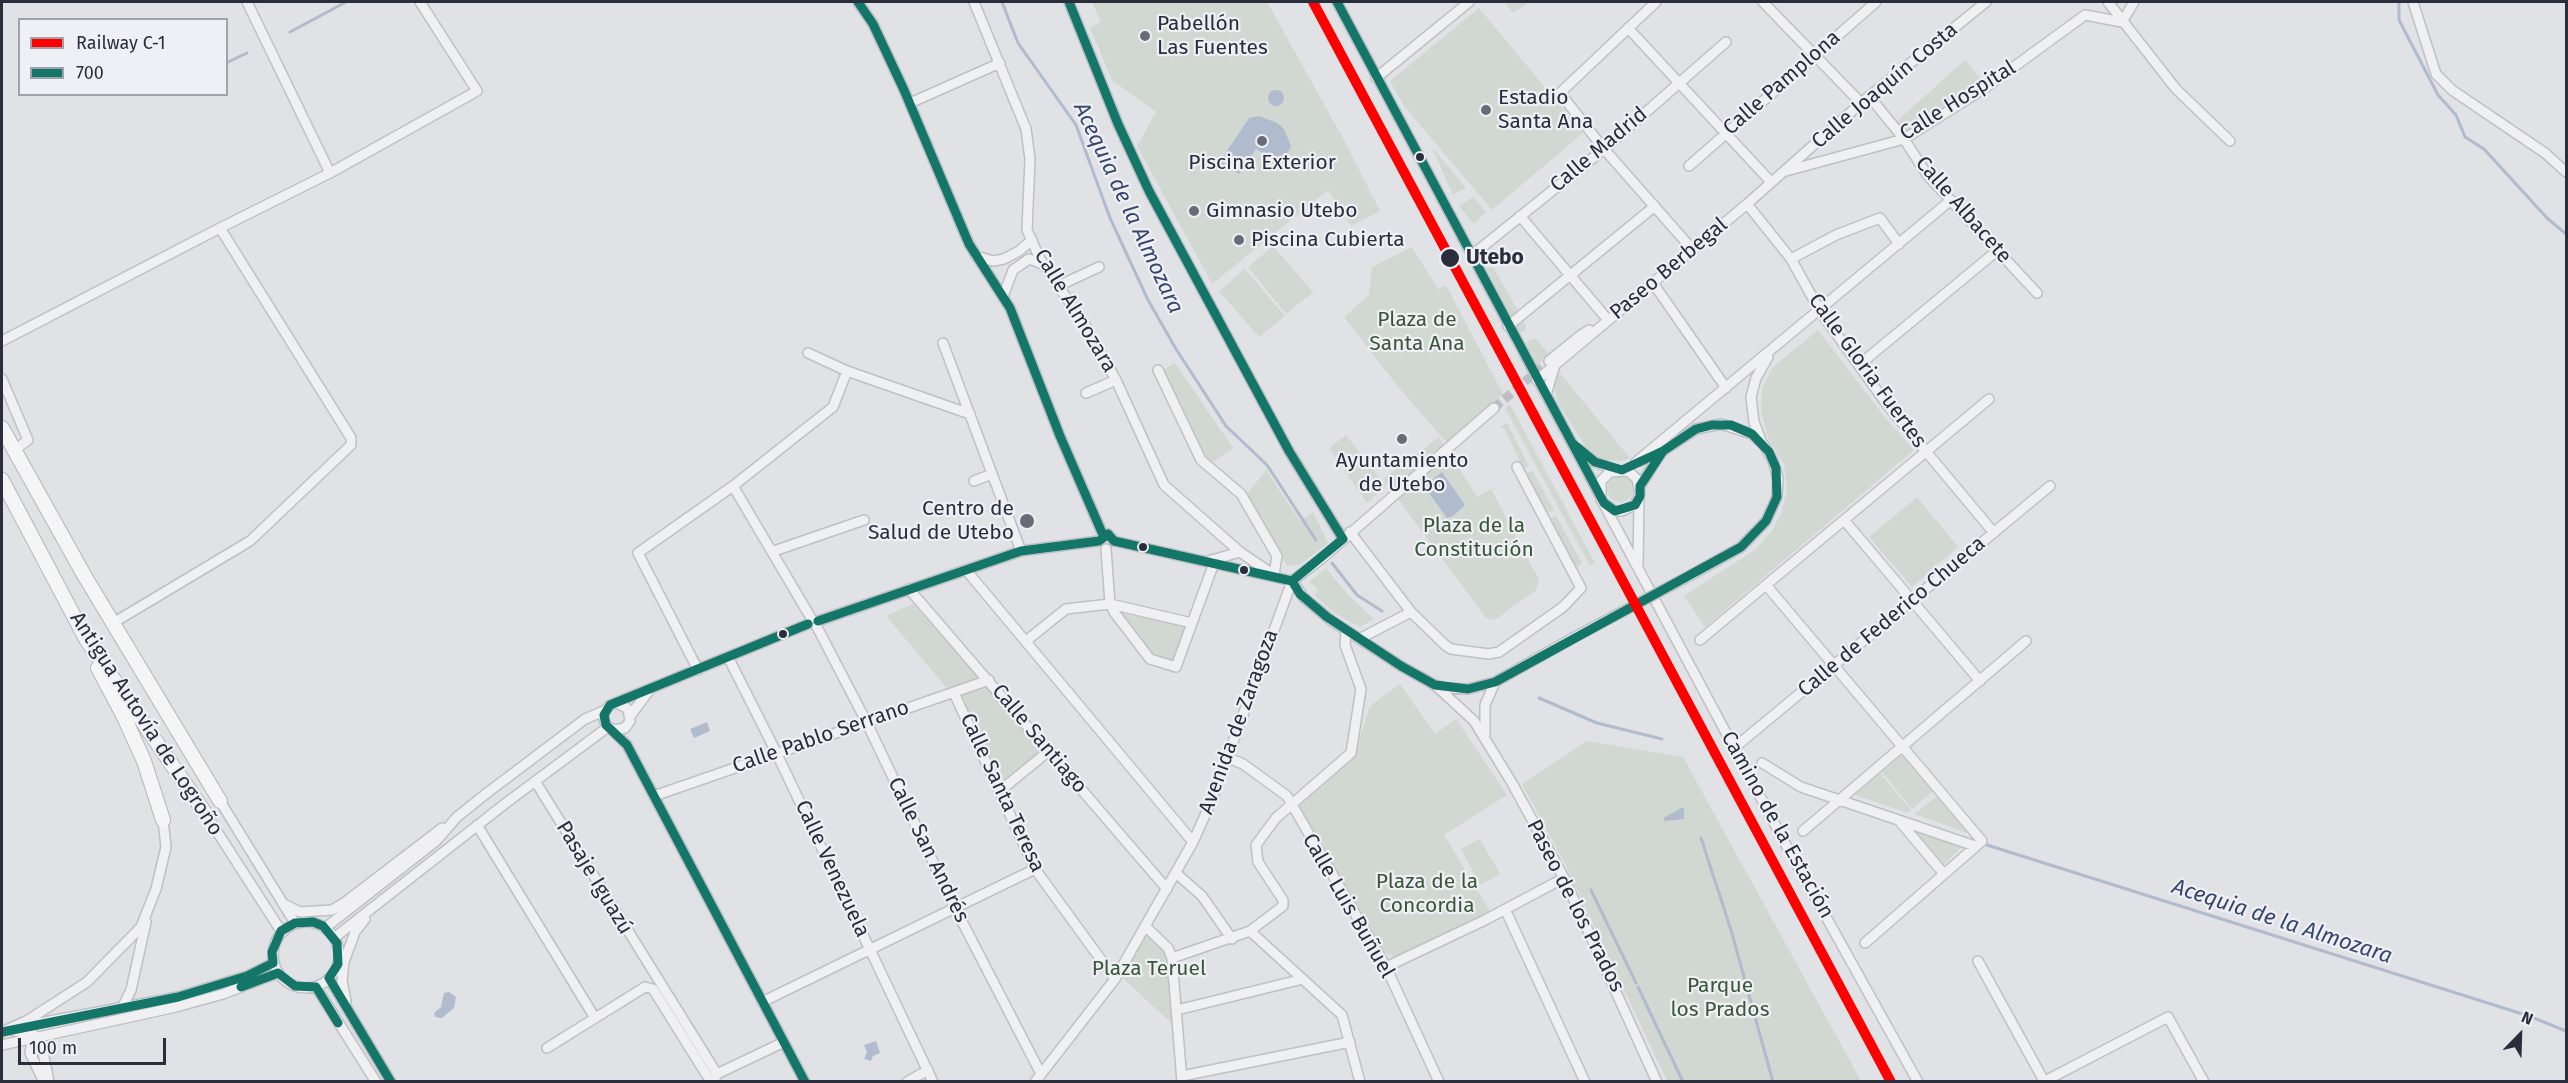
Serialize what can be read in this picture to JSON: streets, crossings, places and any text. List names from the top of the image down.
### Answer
{
  "streets": {
    "highway": ["Antigua Autovía de Logroño"],
    "street": [
      "Calle Pamplona",
      "Calle Joaquín Costa",
      "Calle Hospital",
      "Calle Madrid",
      "Calle Albacete",
      "Paseo Berbegal",
      "Calle Almozara",
      "Calle Gloria Fuertes",
      "Calle de Federico Chueca",
      "Avenida de Zaragoza",
      "Calle Pablo Serrano",
      "Calle Santiago",
      "Calle Santa Teresa",
      "Camino de la Estación",
      "Calle San Andrés",
      "Calle Venezuela",
      "Pasaje Iguazú",
      "Calle Luis Buñuel",
      "Paseo de los Prados"
    ]
  },
  "crossings": [
    ["Calle Joaquín Costa", "Calle Hospital"],
    ["Calle Joaquín Costa", "Calle Albacete"],
    ["Calle Joaquín Costa", "Paseo Berbegal"],
    ["Calle Hospital", "Calle Albacete"],
    ["Calle Hospital", "Paseo Berbegal"],
    ["Paseo Berbegal", "Calle Gloria Fuertes"],
    ["Calle Gloria Fuertes", "Calle de Federico Chueca"],
    ["Calle de Federico Chueca", "Camino de la Estación"],
    ["Avenida de Zaragoza", "Calle Santiago"],
    ["Avenida de Zaragoza", "Calle Santa Teresa"],
    ["Avenida de Zaragoza", "Calle San Andrés"],
    ["Avenida de Zaragoza", "Calle Luis Buñuel"],
    ["Calle Pablo Serrano", "Calle Santiago"],
    ["Calle Pablo Serrano", "Calle Santa Teresa"],
    ["Calle Pablo Serrano", "Calle San Andrés"],
    ["Calle Pablo Serrano", "Calle Venezuela"]
  ],
  "water": ["Acequia de la Almozara"],
  "parks": [
    "Plaza de Santa Ana",
    "Plaza de la Constitución",
    "Plaza de la Concordia",
    "Plaza Teruel",
    "Parque los Prados"
  ],
  "places": [
    "Pabellón Las Fuentes",
    "Estadio Santa Ana",
    "Piscina Exterior",
    "Gimnasio Utebo",
    "Piscina Cubierta",
    "Utebo",
    "Ayuntamiento de Utebo",
    "Centro de Salud de Utebo"
  ],
  "lines": ["rail line C-1", "transit line 700"],
  "legend": ["Railway C-1", "700"],
  "scale_bar": "100 m",
  "north": "top right"
}
